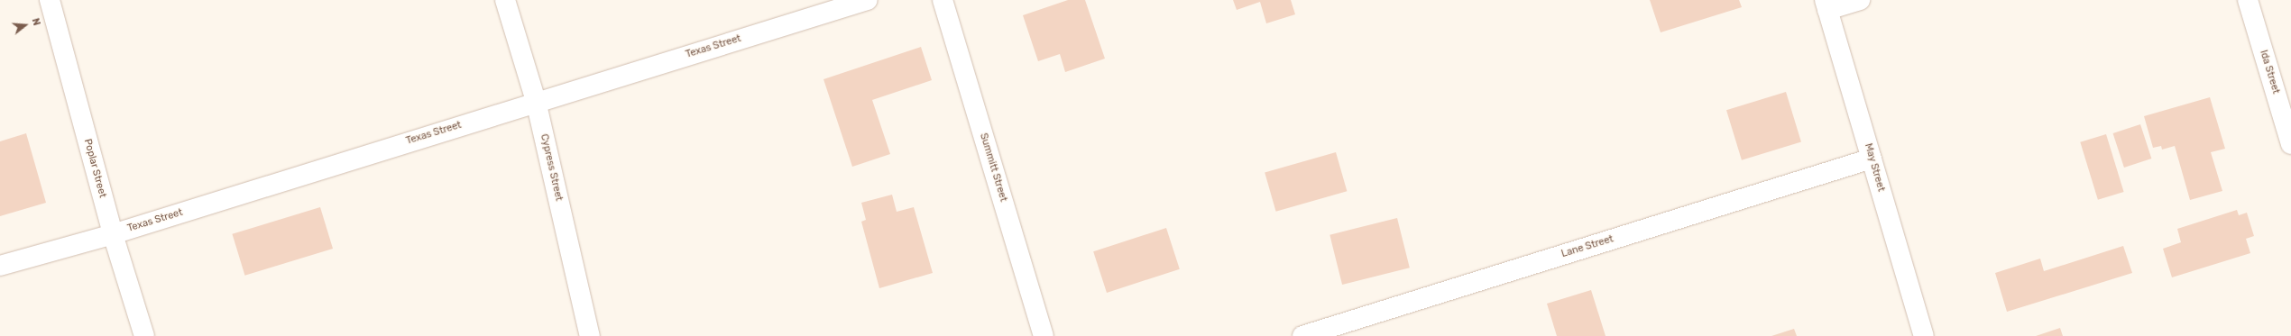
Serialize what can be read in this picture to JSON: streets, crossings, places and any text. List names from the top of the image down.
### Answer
{
  "streets": {
    "street": [
      "Texas Street",
      "Ida Street",
      "Cypress Street",
      "Summitt Street",
      "May Street",
      "Poplar Street",
      "Lane Street"
    ]
  },
  "crossings": [
    ["Texas Street", "Cypress Street"],
    ["Texas Street", "Poplar Street"],
    ["May Street", "Lane Street"]
  ],
  "north": "right"
}
